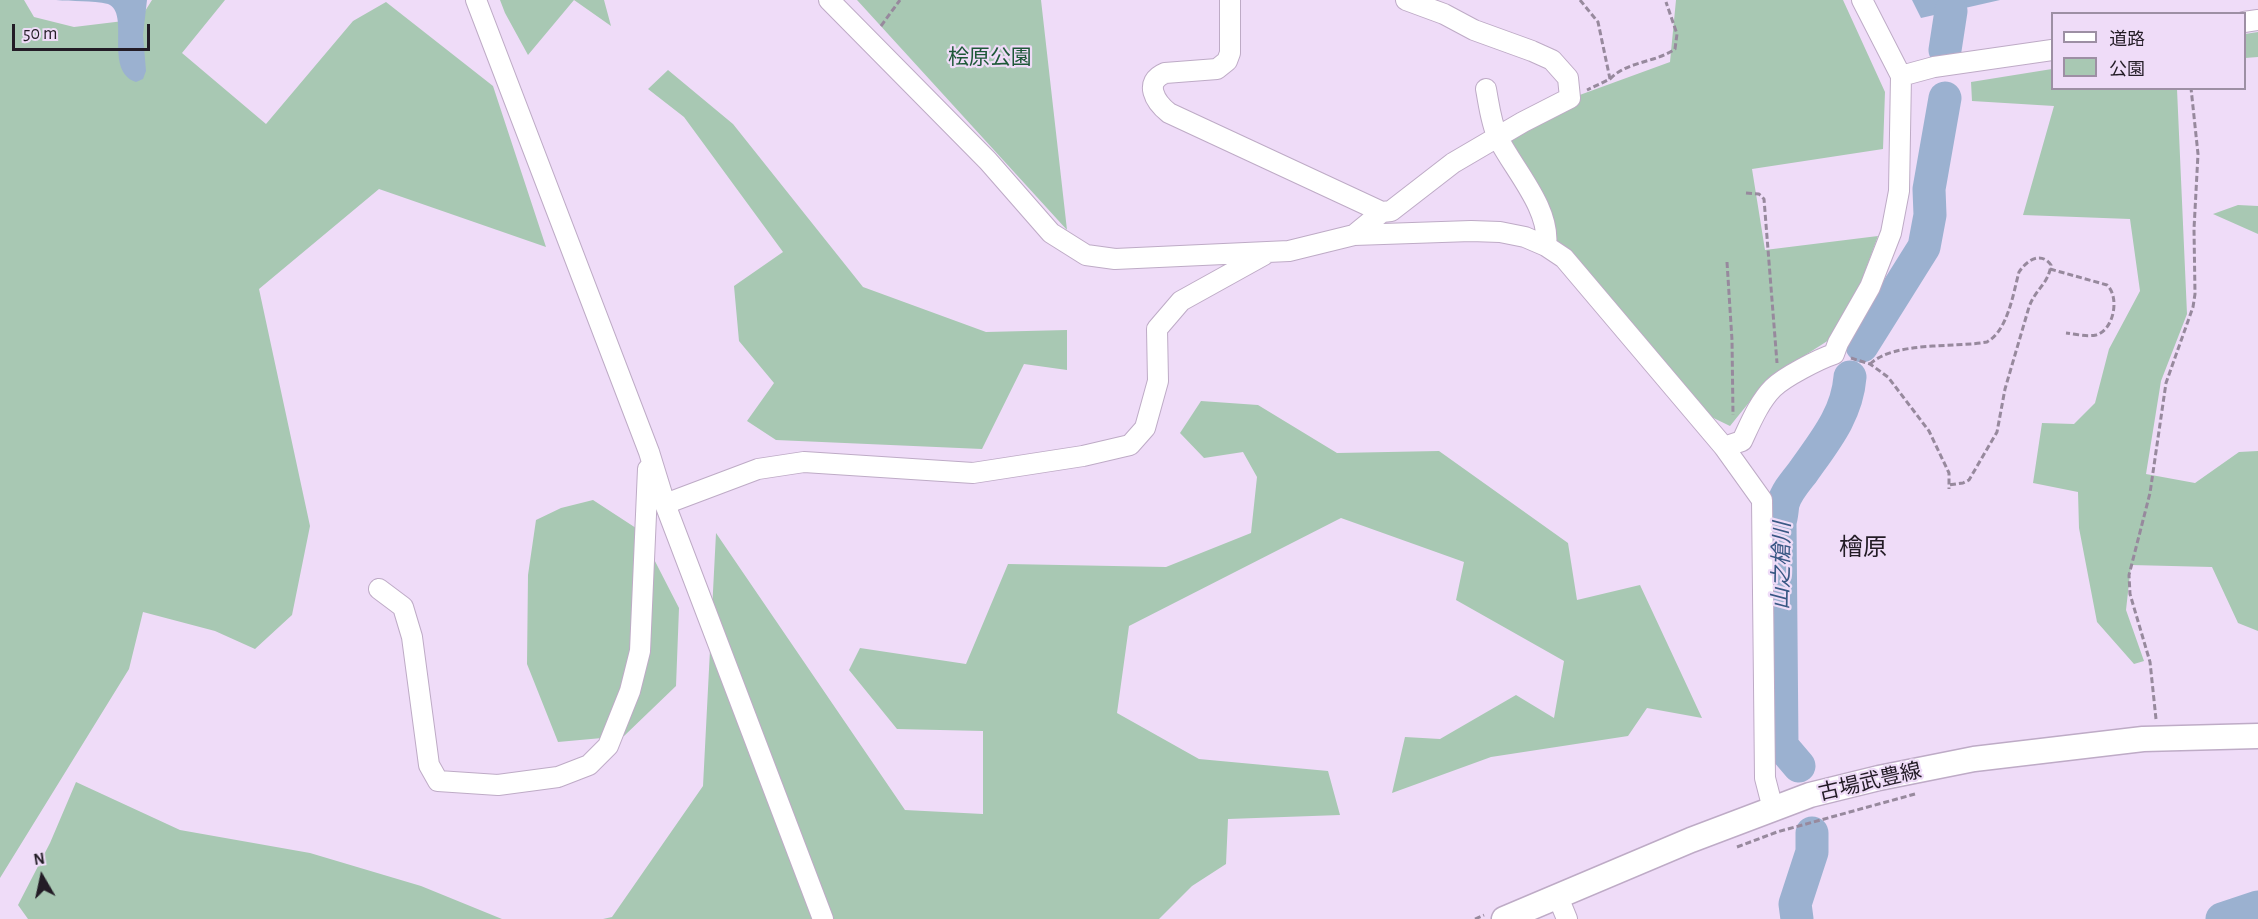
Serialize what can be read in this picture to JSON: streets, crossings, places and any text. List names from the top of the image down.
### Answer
{
  "streets": {
    "main road": ["古場武豊線"]
  },
  "districts": ["檜原"],
  "water": ["山之槍川"],
  "parks": ["桧原公園"],
  "legend": ["道路", "公園"],
  "scale_bar": "50 m",
  "north": "top"
}
